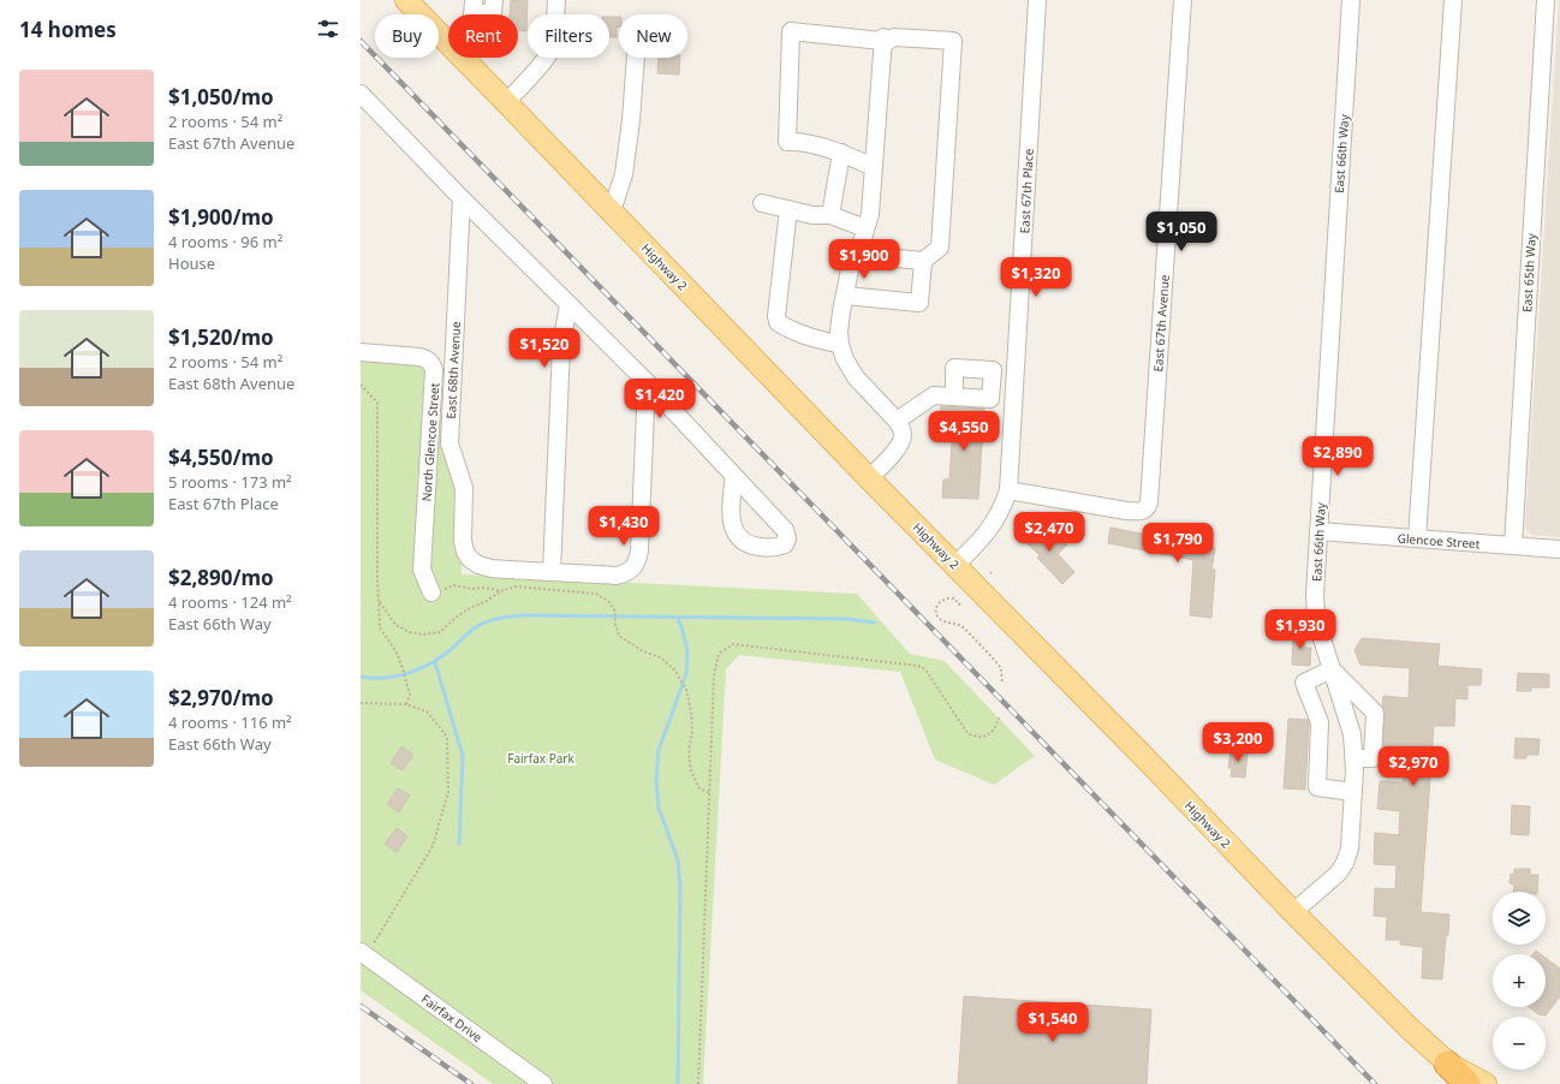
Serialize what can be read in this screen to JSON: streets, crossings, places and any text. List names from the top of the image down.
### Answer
{
  "streets": {
    "main road": ["Highway 2"],
    "street": [
      "East 66th Way",
      "East 67th Place",
      "East 65th Way",
      "East 67th Avenue",
      "East 68th Avenue",
      "North Glencoe Street",
      "Glencoe Street",
      "Fairfax Drive"
    ]
  },
  "crossings": [
    ["East 66th Way", "Highway 2"],
    ["East 66th Way", "Glencoe Street"],
    ["East 67th Place", "Highway 2"],
    ["East 67th Place", "East 67th Avenue"],
    ["East 65th Way", "Glencoe Street"]
  ],
  "parks": ["Fairfax Park"],
  "page": {
    "heading": "14 homes",
    "chip": [
      "Buy",
      "Rent",
      "Filters",
      "New"
    ],
    "list": [
      {
        "name": "$1,050/mo",
        "note": "2 rooms · 54 m² · East 67th Avenue"
      },
      {
        "name": "$1,900/mo",
        "note": "4 rooms · 96 m² · House"
      },
      {
        "name": "$1,520/mo",
        "note": "2 rooms · 54 m² · East 68th Avenue"
      },
      {
        "name": "$4,550/mo",
        "note": "5 rooms · 173 m² · East 67th Place"
      },
      {
        "name": "$2,890/mo",
        "note": "4 rooms · 124 m² · East 66th Way"
      },
      {
        "name": "$2,970/mo",
        "note": "4 rooms · 116 m² · East 66th Way"
      }
    ],
    "price": [
      "$1,050",
      "$1,900",
      "$1,320",
      "$1,520",
      "$1,420",
      "$4,550",
      "$2,890",
      "$1,430",
      "$2,470",
      "$1,790",
      "$1,930",
      "$3,200",
      "$2,970",
      "$1,540"
    ],
    "map_buttons": ["+", "−"]
  }
}
